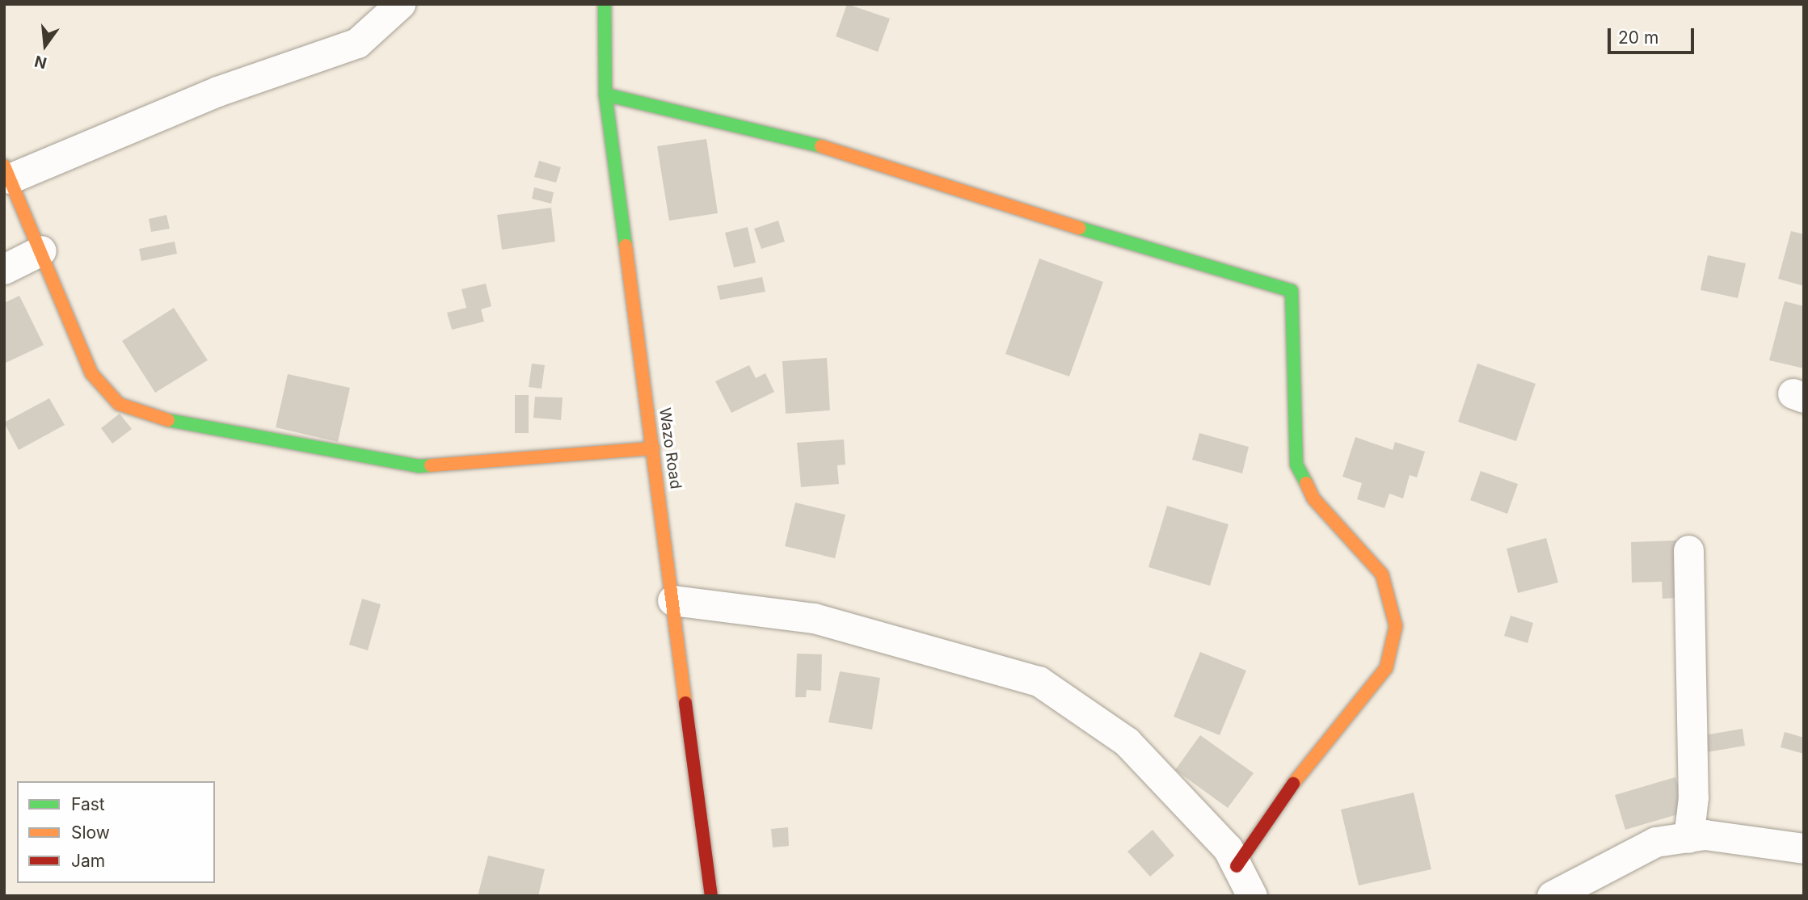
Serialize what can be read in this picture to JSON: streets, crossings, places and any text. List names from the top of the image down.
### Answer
{
  "streets": {
    "street": ["Wazo Road"]
  },
  "legend": ["Fast", "Slow", "Jam"],
  "scale_bar": "20 m",
  "north": "bottom"
}
